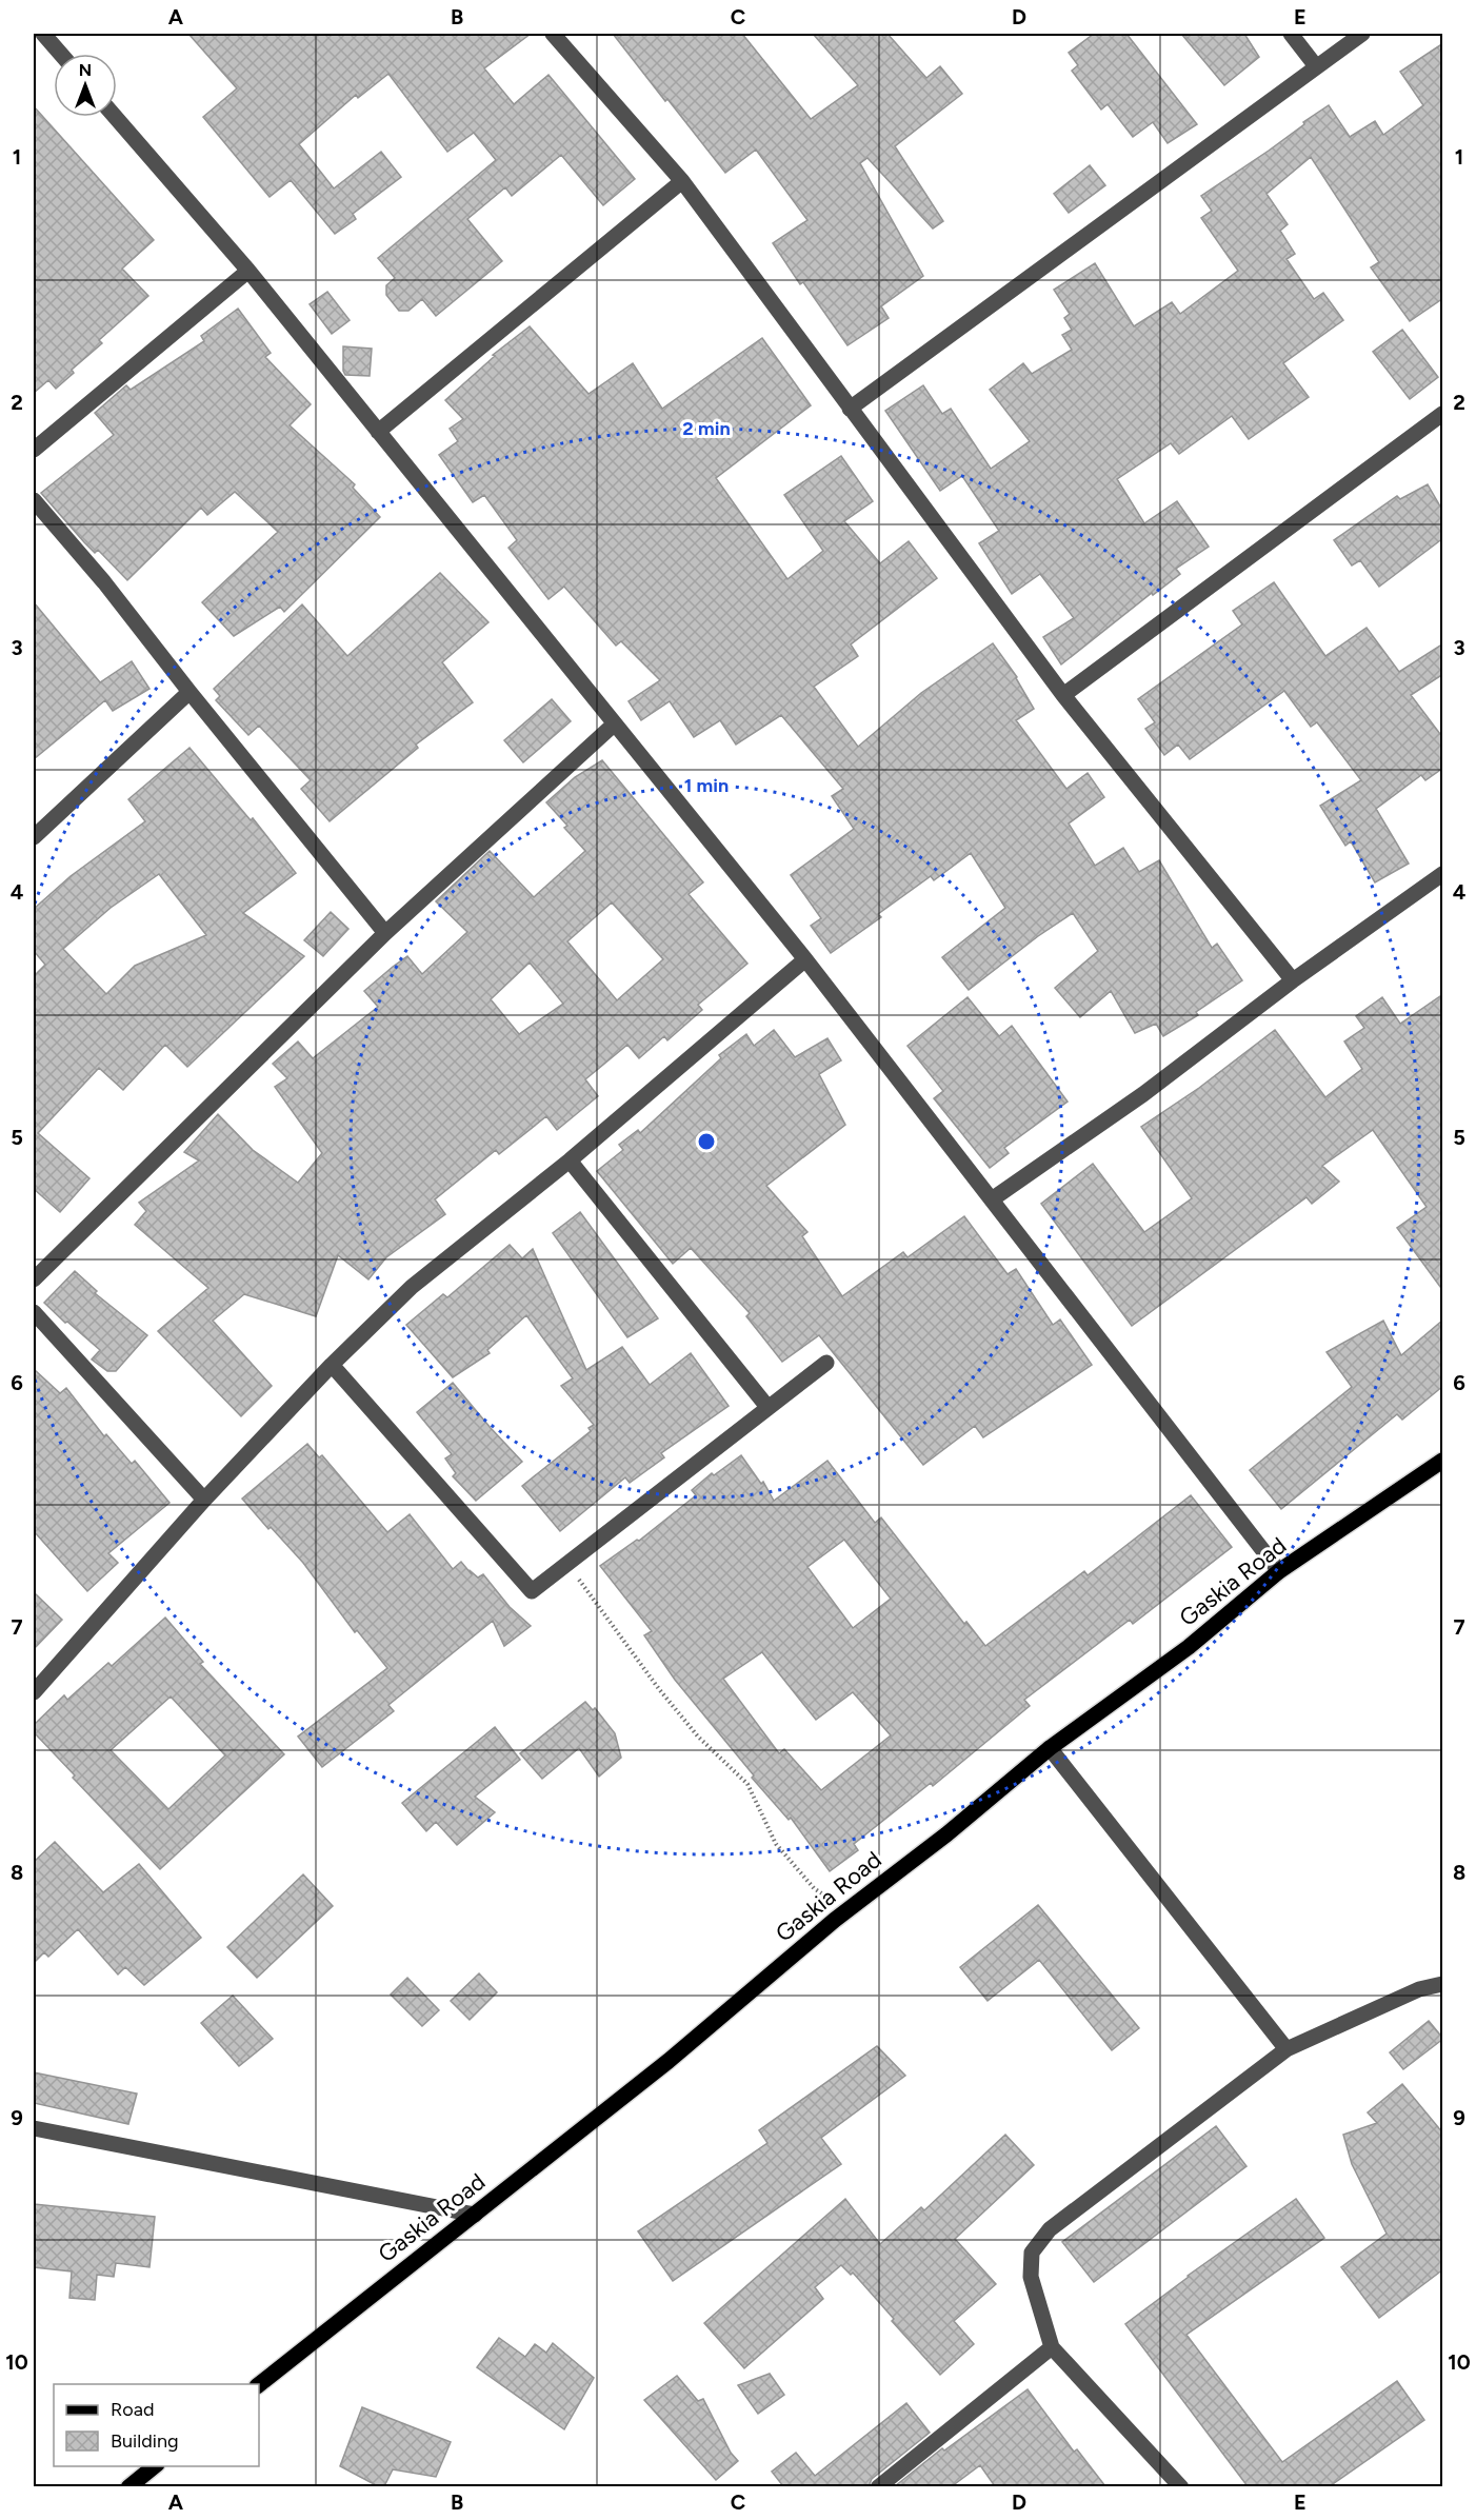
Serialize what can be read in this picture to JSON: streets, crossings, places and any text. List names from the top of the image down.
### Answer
{
  "streets": {
    "main road": ["Gaskia Road"]
  },
  "legend": ["Road", "Building"],
  "north": "top",
  "grid": {
    "columns": [
      "A",
      "B",
      "C",
      "D",
      "E"
    ],
    "rows": [
      "1",
      "2",
      "3",
      "4",
      "5",
      "6",
      "7",
      "8",
      "9",
      "10"
    ]
  },
  "rings": ["2 min", "1 min"]
}
